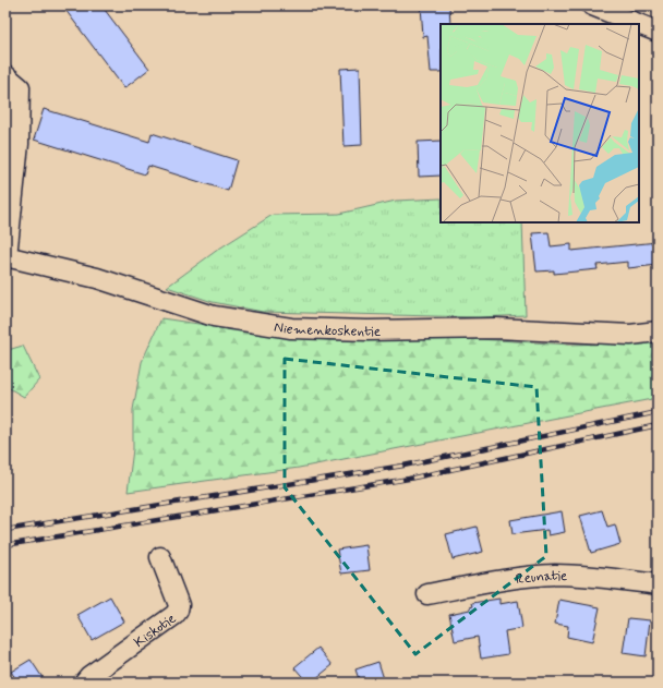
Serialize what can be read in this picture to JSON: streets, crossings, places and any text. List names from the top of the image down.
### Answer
{
  "streets": {
    "street": ["Niemenkoskentie", "Reunatie", "Kiskotie"]
  }
}
